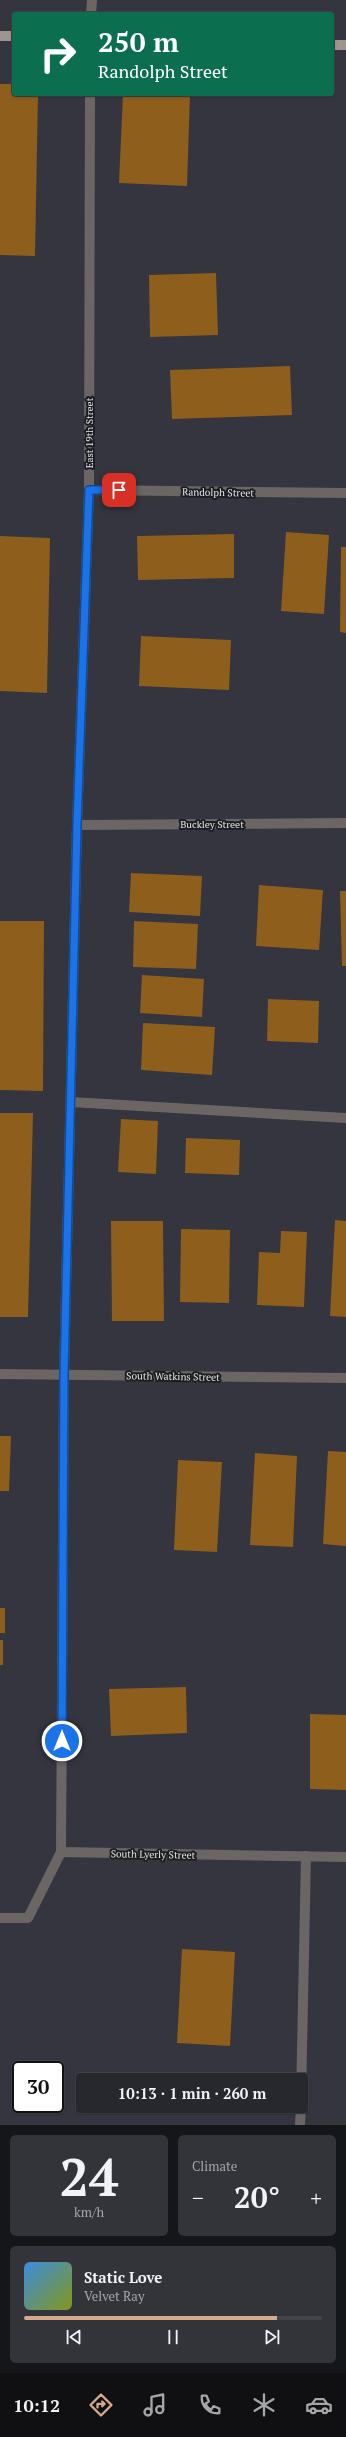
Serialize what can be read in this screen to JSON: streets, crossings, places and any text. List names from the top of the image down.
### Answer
{
  "streets": {
    "street": [
      "East 19th Street",
      "Randolph Street",
      "Buckley Street",
      "South Watkins Street",
      "South Lyerly Street"
    ]
  },
  "crossings": [
    ["East 19th Street", "Randolph Street"],
    ["East 19th Street", "Buckley Street"],
    ["East 19th Street", "South Watkins Street"],
    ["East 19th Street", "South Lyerly Street"]
  ],
  "page": {
    "turn": ["250 m", "Randolph Street"],
    "limit": "30",
    "trip": "10:13 · 1 min · 260 m",
    "tile": [
      ["24", "km/h"],
      "Climate"
    ],
    "heat": ["−", "20°", "+"],
    "song": ["Static Love", "Velvet Ray"],
    "tabs": "10:12"
  }
}
